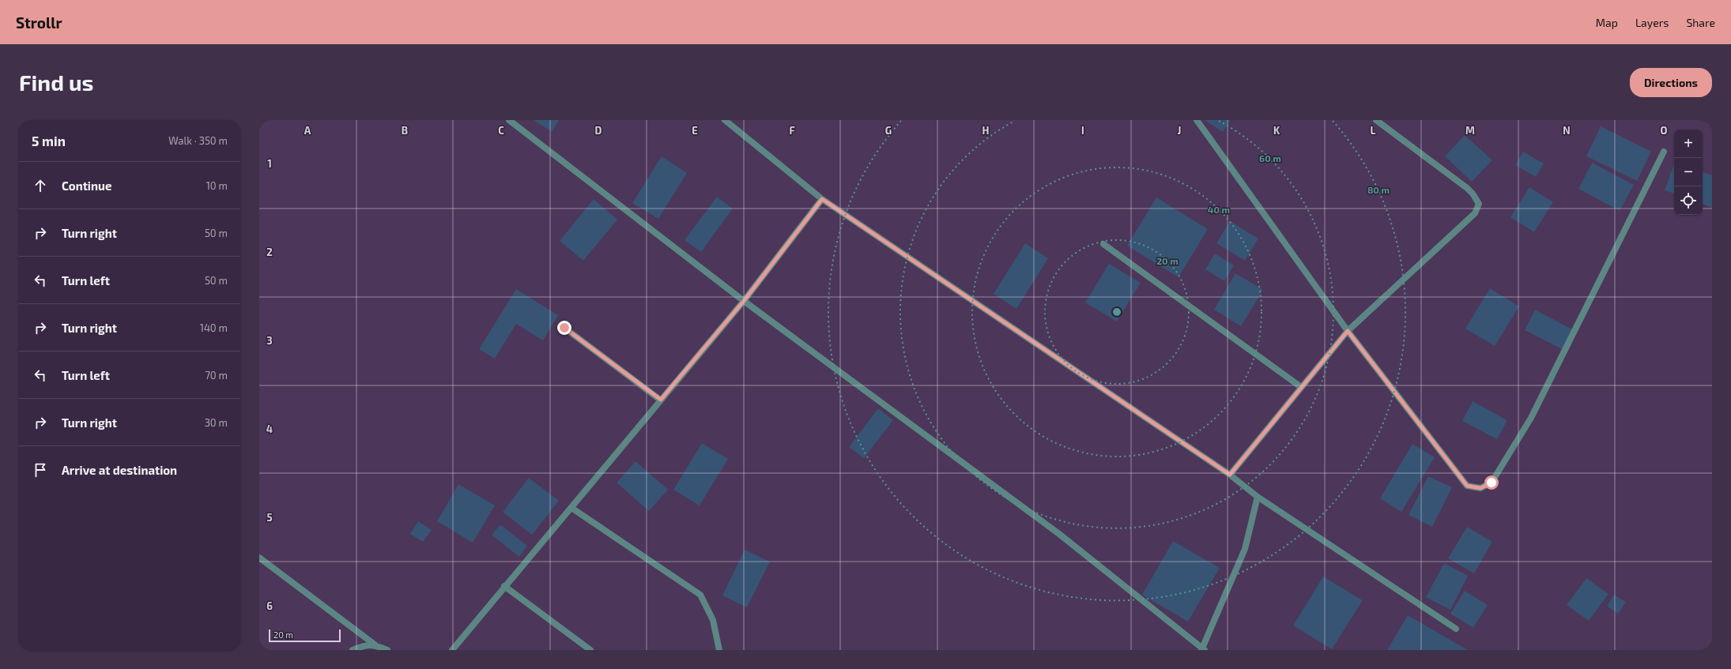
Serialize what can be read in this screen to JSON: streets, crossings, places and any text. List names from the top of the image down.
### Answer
{
  "scale_bar": "20 m",
  "page": {
    "header": "Strollr",
    "nav": ["Map", "Layers", "Share"],
    "buttons": "Directions",
    "title": "Find us",
    "heading": ["5 min", "Walk · 350 m"],
    "map_buttons": ["+", "−"],
    "list": [
      ["Continue", "10 m"],
      ["Turn right", "50 m"],
      ["Turn left", "50 m"],
      ["Turn right", "140 m"],
      ["Turn left", "70 m"],
      ["Turn right", "30 m"],
      "Arrive at destination"
    ],
    "scale": "20 m"
  },
  "grid": {
    "columns": [
      "A",
      "B",
      "C",
      "D",
      "E",
      "F",
      "G",
      "H",
      "I",
      "J",
      "K",
      "L",
      "M",
      "N",
      "O"
    ],
    "rows": [
      "1",
      "2",
      "3",
      "4",
      "5",
      "6"
    ]
  },
  "rings": [
    "60 m",
    "80 m",
    "40 m",
    "20 m"
  ]
}
